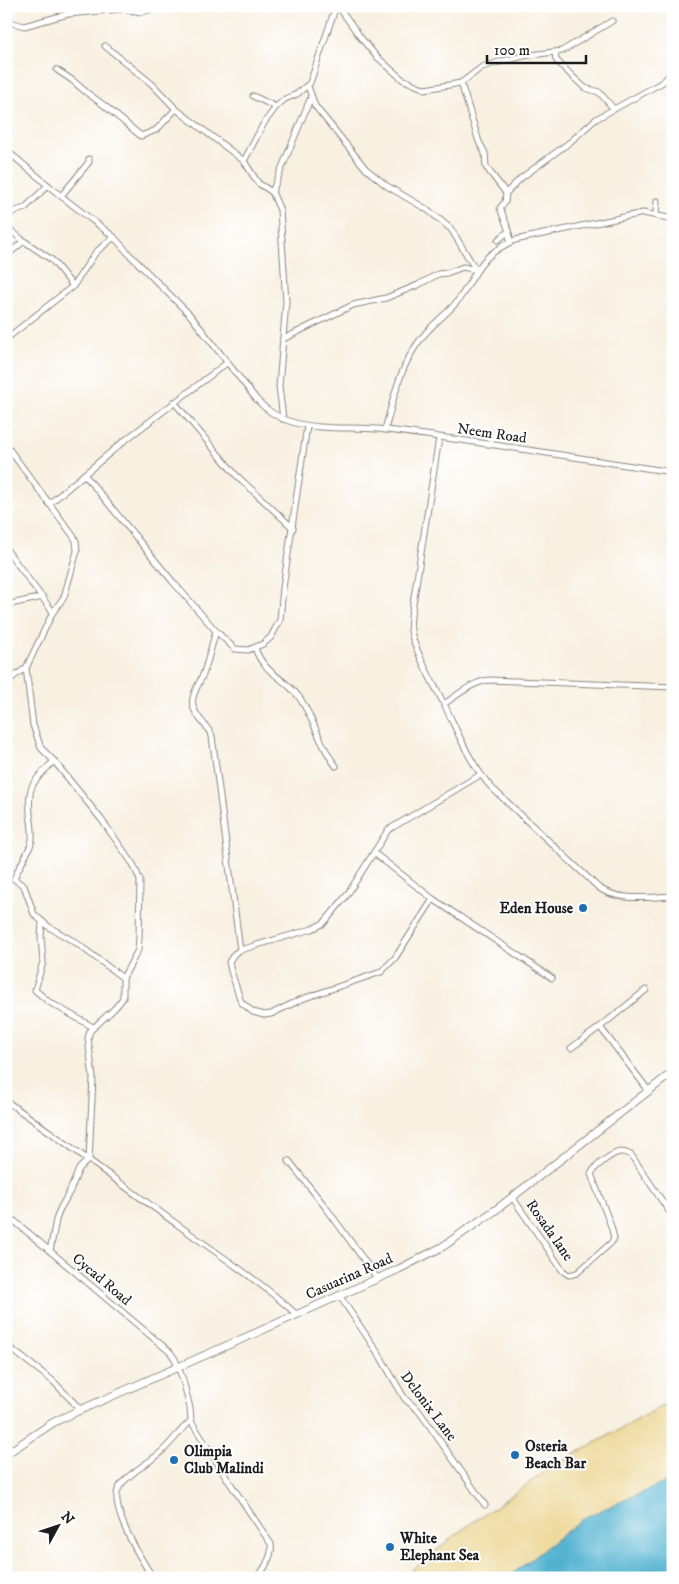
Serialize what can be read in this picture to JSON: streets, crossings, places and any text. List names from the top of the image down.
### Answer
{
  "streets": {
    "street": [
      "Neem Road",
      "Rosada lane",
      "Casuarina Road",
      "Cycad Road",
      "Delonix Lane"
    ]
  },
  "crossings": [
    ["Rosada lane", "Casuarina Road"],
    ["Casuarina Road", "Cycad Road"],
    ["Casuarina Road", "Delonix Lane"]
  ],
  "places": [
    "Eden House",
    "Osteria Beach Bar",
    "Olimpia Club Malindi",
    "White Elephant Sea"
  ],
  "scale_bar": "100 m",
  "north": "top right"
}
